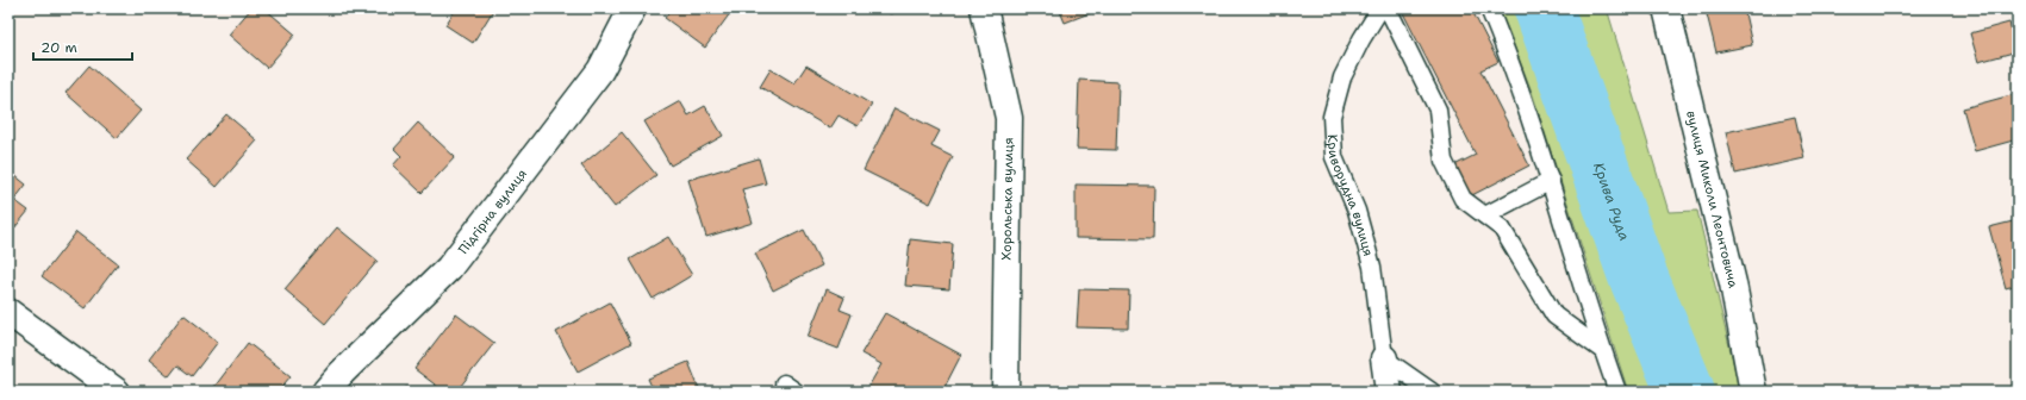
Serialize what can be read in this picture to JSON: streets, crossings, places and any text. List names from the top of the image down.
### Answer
{
  "streets": {
    "street": [
      "Криворудна вулиця",
      "Хорольська вулиця",
      "вулиця Миколи Леонтовича",
      "Підгірна вулиця"
    ]
  },
  "water": ["Крива Руда"],
  "scale_bar": "20 m"
}
